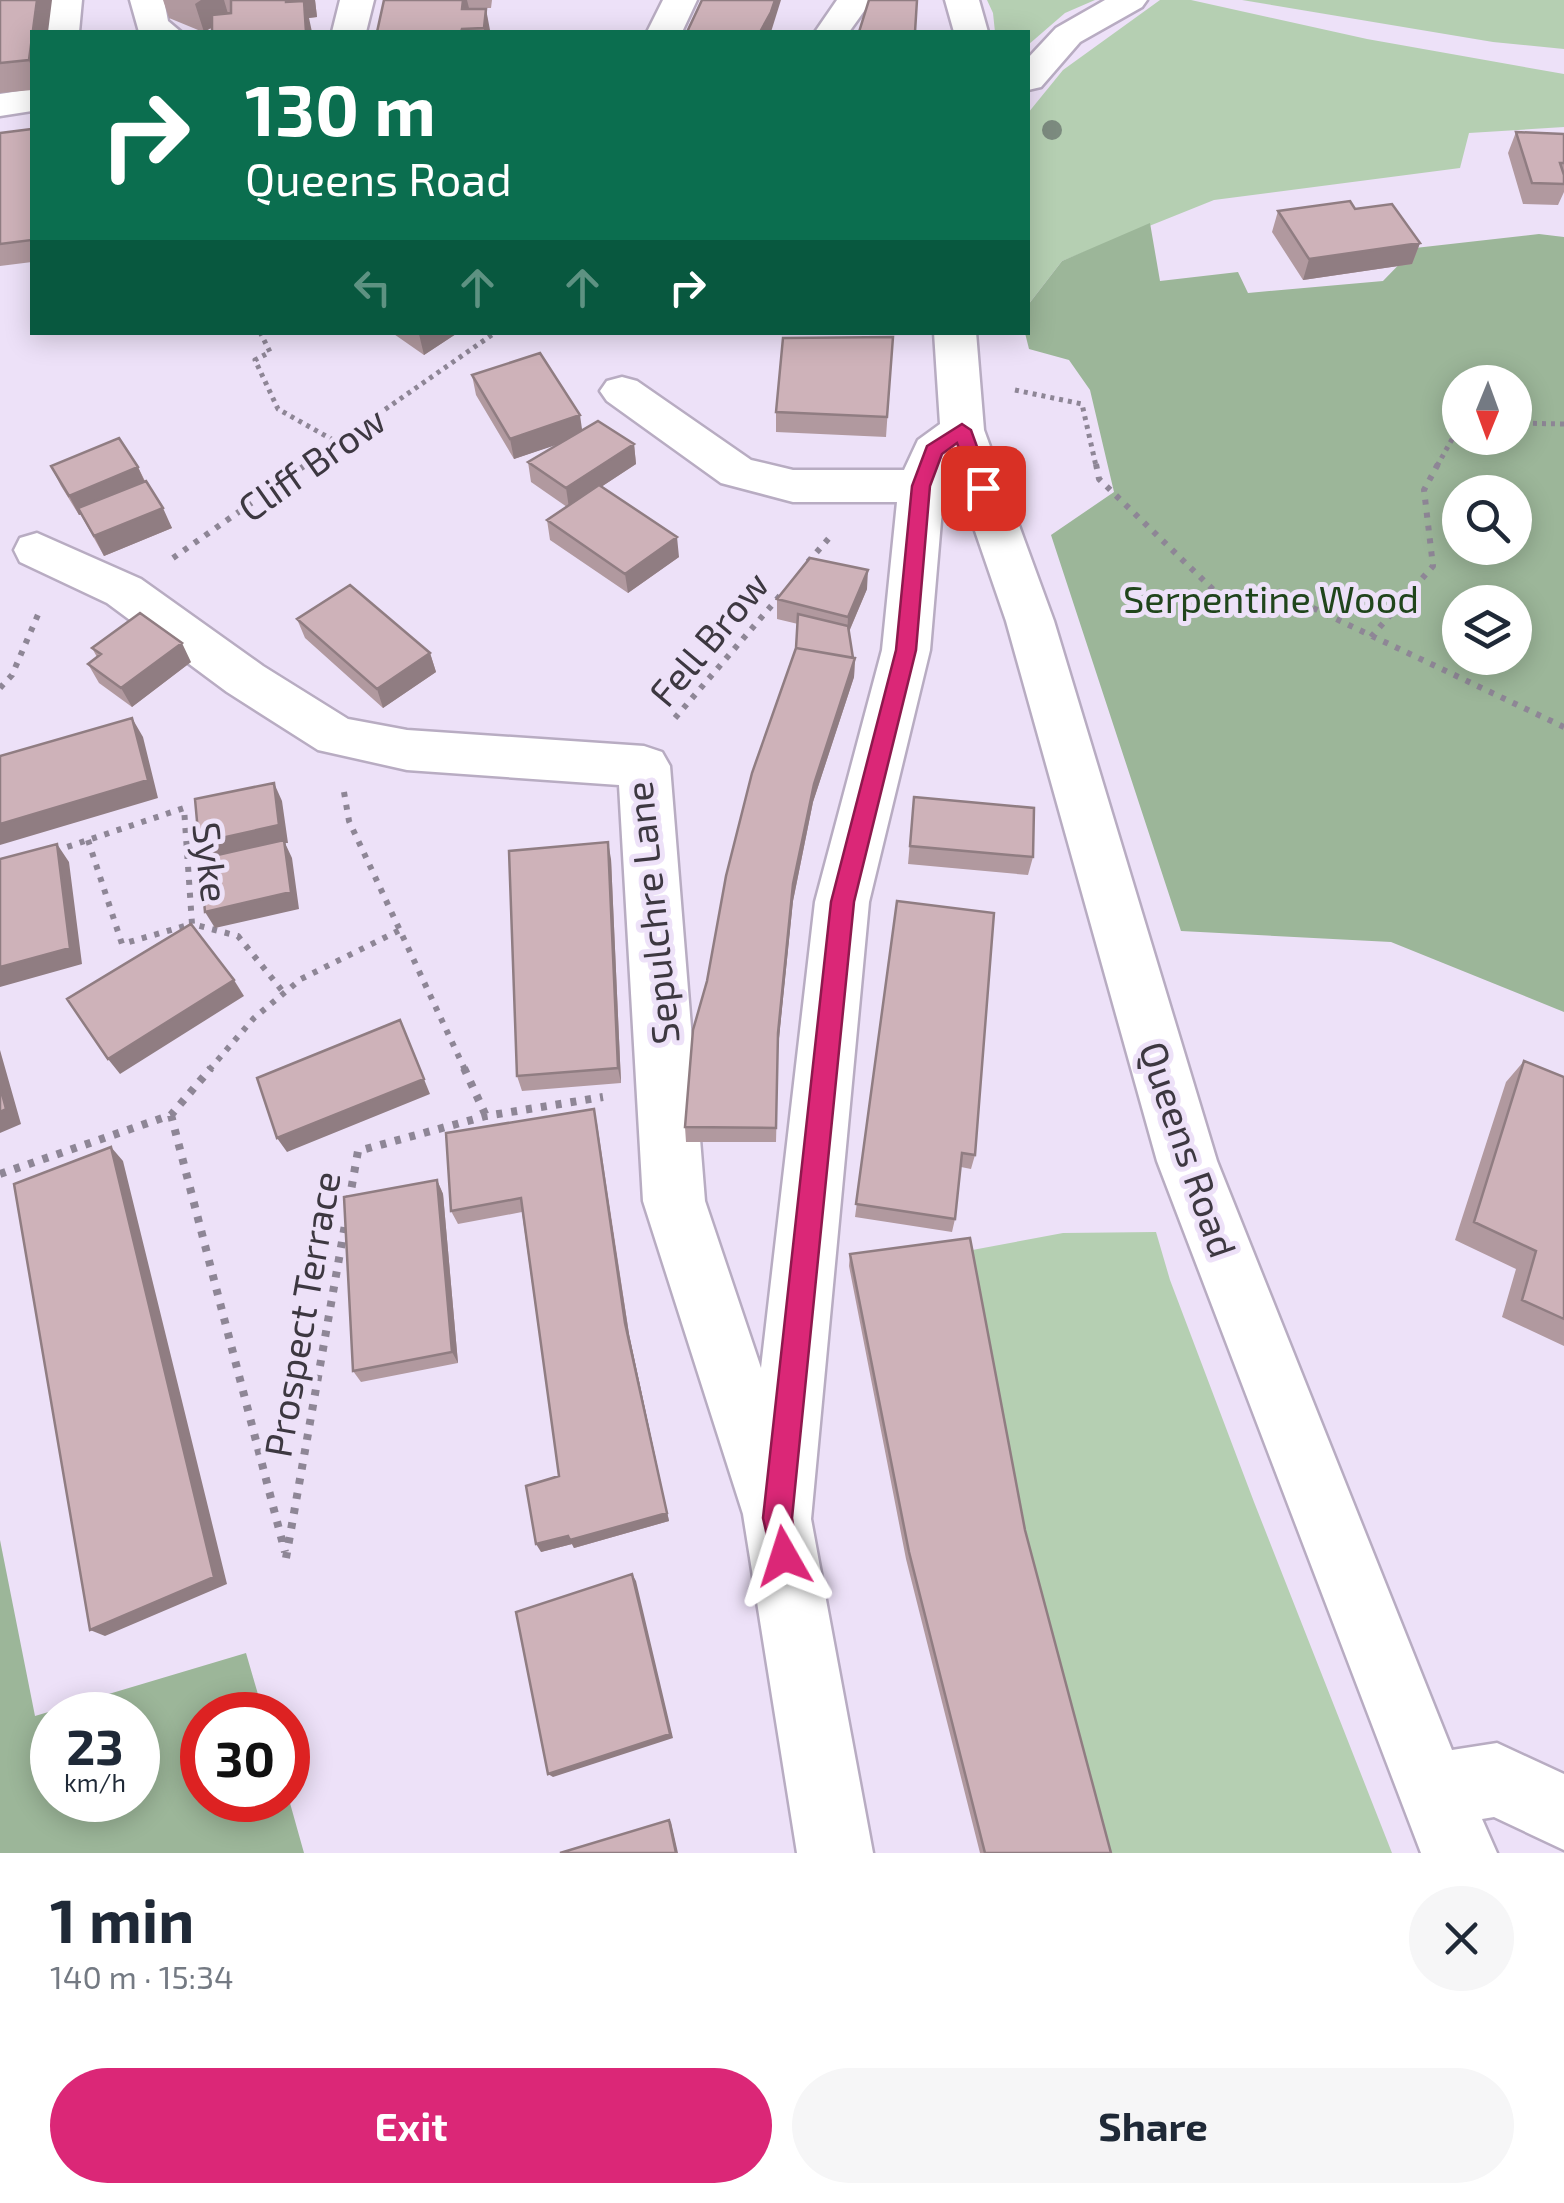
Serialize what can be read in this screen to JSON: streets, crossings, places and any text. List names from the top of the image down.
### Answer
{
  "streets": {
    "street": ["Sepulchre Lane", "Queens Road"],
    "path": [
      "Cliff Brow",
      "Fell Brow",
      "Syke",
      "Prospect Terrace"
    ]
  },
  "crossings": [
    ["Cliff Brow", "Sepulchre Lane"],
    ["Fell Brow", "Sepulchre Lane"]
  ],
  "parks": ["Serpentine Wood"],
  "north": "bottom",
  "page": {
    "turn": ["130 m", "Queens Road"],
    "speed": "23 km/h",
    "limit": "30",
    "heading": ["1 min", "140 m · 15:34"],
    "buttons": ["Exit", "Share"]
  }
}
